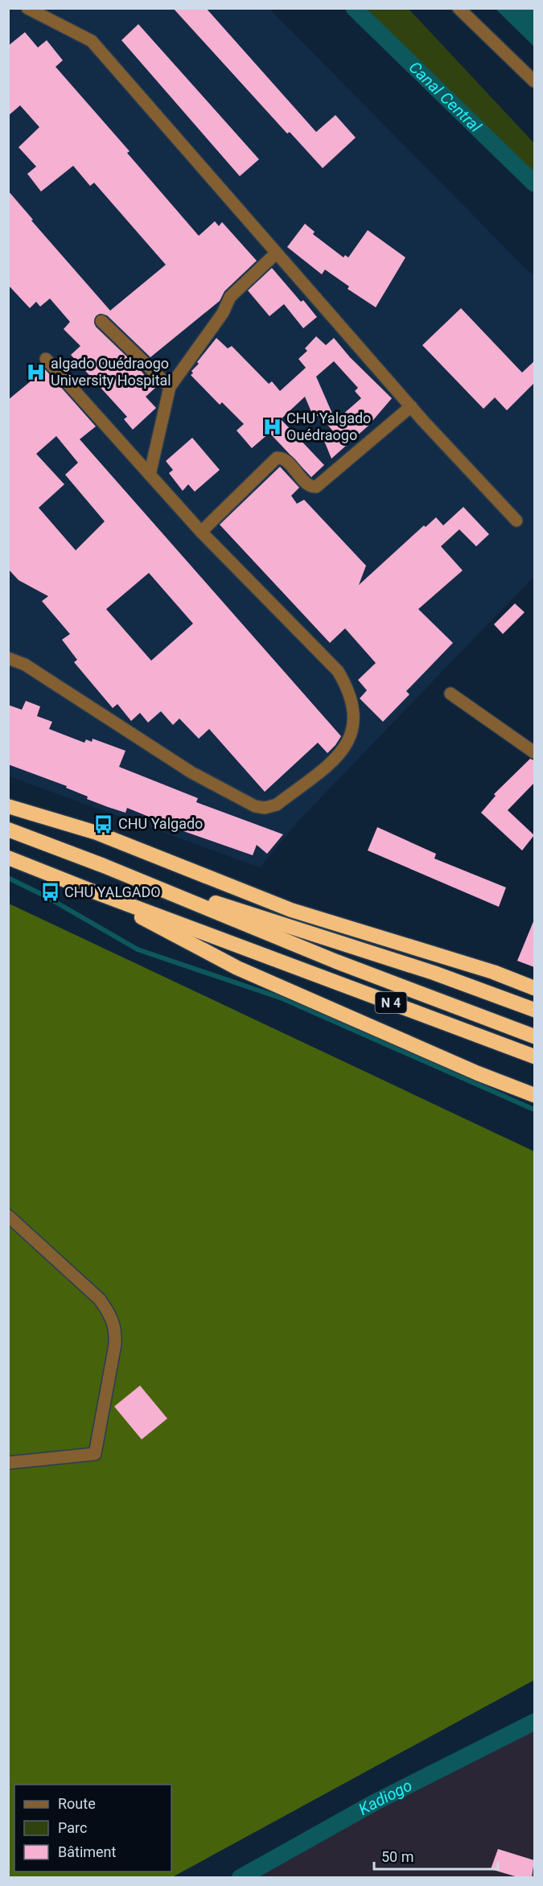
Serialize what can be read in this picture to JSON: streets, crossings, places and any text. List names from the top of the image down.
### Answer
{
  "streets": {
    "highway": ["N 4"]
  },
  "water": ["Canal Central", "Kadiogo"],
  "places": {
    "hospital": ["algado Ouédraogo University Hospital", "CHU Yalgado Ouédraogo"],
    "bus stop": ["CHU Yalgado", "CHU YALGADO"]
  },
  "legend": ["Route", "Parc", "Bâtiment"],
  "scale_bar": "50 m"
}
